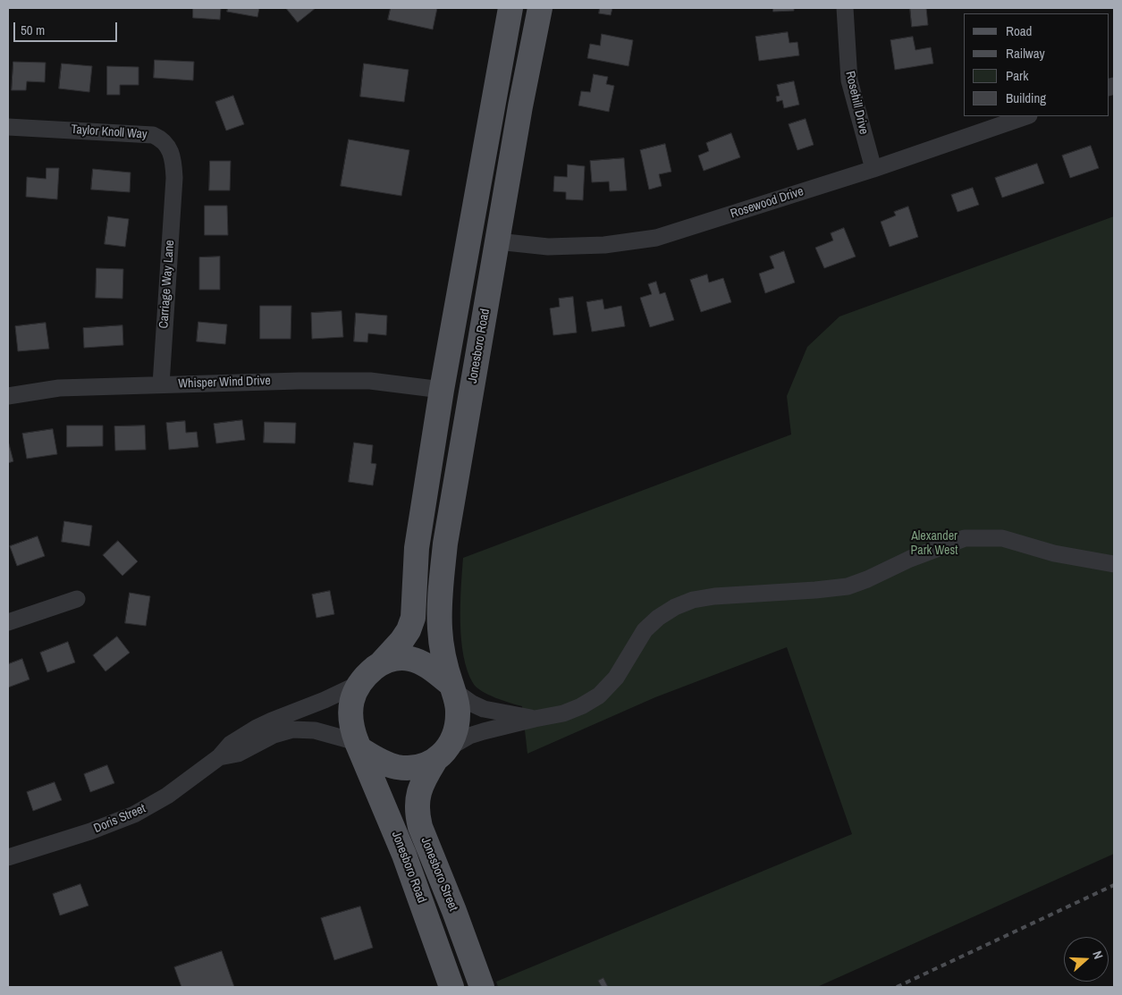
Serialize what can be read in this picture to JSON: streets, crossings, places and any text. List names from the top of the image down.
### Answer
{
  "streets": {
    "main road": ["Jonesboro Road", "Jonesboro Street"],
    "street": [
      "Rosehill Drive",
      "Taylor Knoll Way",
      "Rosewood Drive",
      "Carriage Way Lane",
      "Whisper Wind Drive",
      "Doris Street"
    ]
  },
  "crossings": [
    ["Rosehill Drive", "Rosewood Drive"],
    ["Taylor Knoll Way", "Carriage Way Lane"],
    ["Rosewood Drive", "Jonesboro Road"],
    ["Carriage Way Lane", "Whisper Wind Drive"],
    ["Jonesboro Road", "Doris Street"],
    ["Jonesboro Road", "Jonesboro Street"],
    ["Doris Street", "Jonesboro Street"]
  ],
  "parks": ["Alexander Park West"],
  "legend": [
    "Road",
    "Railway",
    "Park",
    "Building"
  ],
  "scale_bar": "50 m",
  "north": "right"
}
